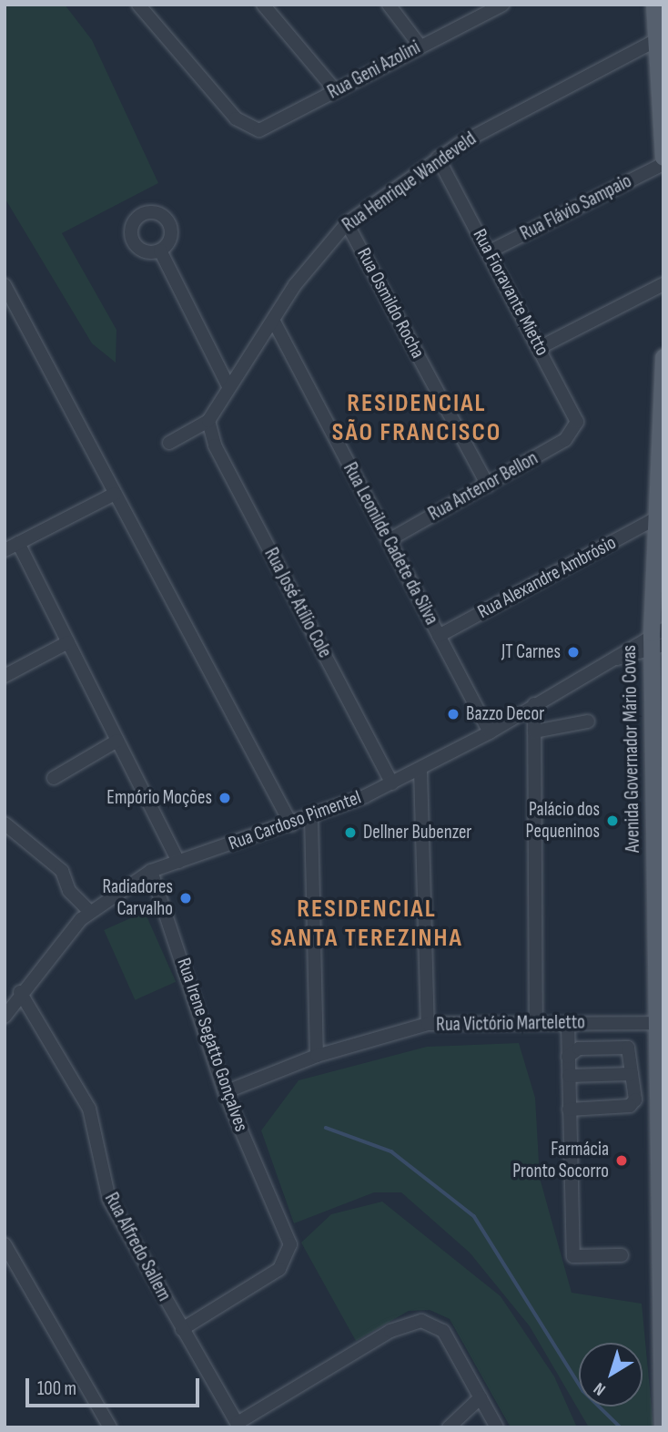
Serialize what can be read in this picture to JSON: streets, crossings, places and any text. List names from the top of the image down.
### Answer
{
  "streets": {
    "main road": ["Avenida Governador Mário Covas"],
    "street": [
      "Rua Geni Azolini",
      "Rua Henrique Wandeveld",
      "Rua Flávio Sampaio",
      "Rua Fioravante Mietto",
      "Rua Osmildo Rocha",
      "Rua Antenor Bellon",
      "Rua Leonilde Cadete da Silva",
      "Rua Alexandre Ambrósio",
      "Rua José Atílio Cole",
      "Rua Cardoso Pimentel",
      "Rua Victório Marteletto",
      "Rua Irene Segatto Gonçalves",
      "Rua Alfredo Sallem"
    ]
  },
  "crossings": [
    ["Rua Henrique Wandeveld", "Rua Fioravante Mietto"],
    ["Rua Henrique Wandeveld", "Rua Osmildo Rocha"],
    ["Rua Henrique Wandeveld", "Rua Leonilde Cadete da Silva"],
    ["Rua Henrique Wandeveld", "Rua José Atílio Cole"],
    ["Rua Flávio Sampaio", "Rua Fioravante Mietto"],
    ["Rua Fioravante Mietto", "Rua Antenor Bellon"],
    ["Rua Osmildo Rocha", "Rua Antenor Bellon"],
    ["Rua Antenor Bellon", "Rua Leonilde Cadete da Silva"],
    ["Rua Leonilde Cadete da Silva", "Rua Alexandre Ambrósio"],
    ["Rua Leonilde Cadete da Silva", "Rua Cardoso Pimentel"],
    ["Rua Alexandre Ambrósio", "Avenida Governador Mário Covas"],
    ["Rua José Atílio Cole", "Rua Cardoso Pimentel"],
    ["Avenida Governador Mário Covas", "Rua Cardoso Pimentel"],
    ["Avenida Governador Mário Covas", "Rua Victório Marteletto"],
    ["Rua Cardoso Pimentel", "Rua Irene Segatto Gonçalves"],
    ["Rua Cardoso Pimentel", "Rua Alfredo Sallem"],
    ["Rua Victório Marteletto", "Rua Irene Segatto Gonçalves"],
    ["Rua Irene Segatto Gonçalves", "Rua Alfredo Sallem"]
  ],
  "districts": ["RESIDENCIAL SÃO FRANCISCO", "RESIDENCIAL SANTA TEREZINHA"],
  "places": [
    "JT Carnes",
    "Bazzo Decor",
    "Empório Moções",
    "Palácio dos Pequeninos",
    "Dellner Bubenzer",
    "Radiadores Carvalho",
    "Farmácia Pronto Socorro"
  ],
  "scale_bar": "100 m",
  "north": "bottom left"
}
